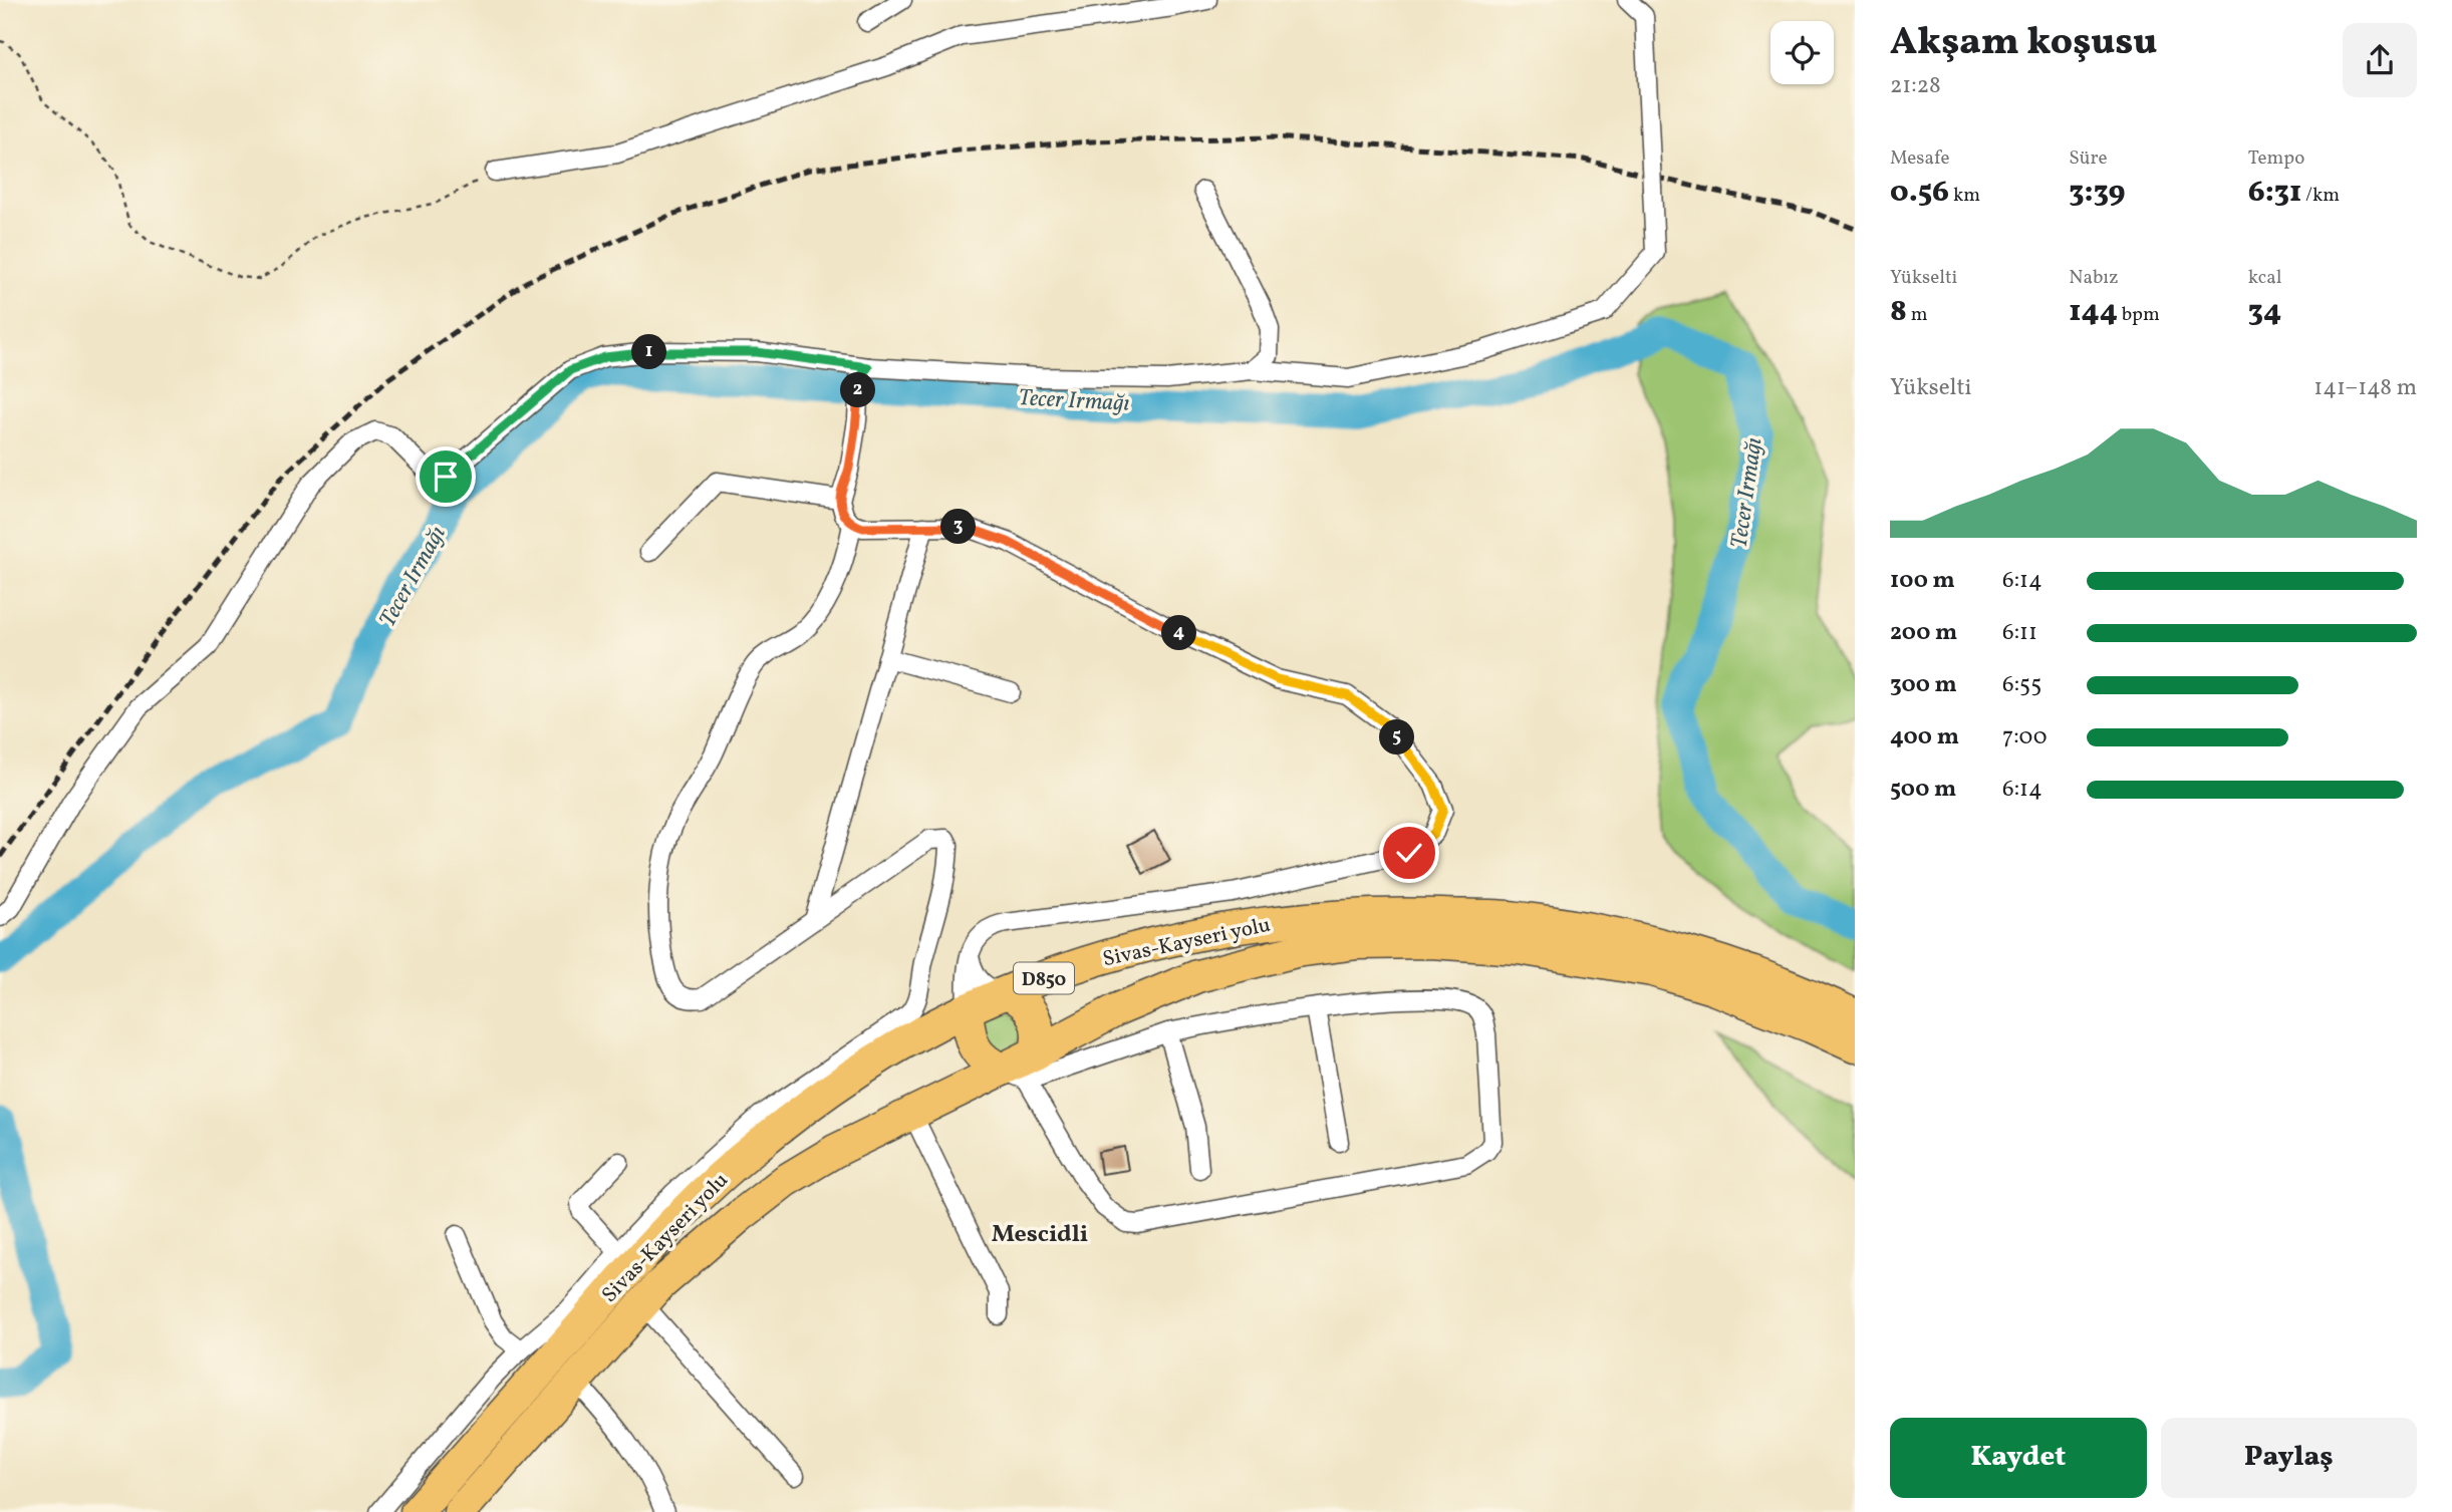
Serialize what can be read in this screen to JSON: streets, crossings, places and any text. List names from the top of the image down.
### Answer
{
  "streets": {
    "highway": ["Sivas-Kayseri yolu", "D850"]
  },
  "districts": ["Mescidli"],
  "water": ["Tecer Irmağı"],
  "page": {
    "heading": ["Akşam koşusu", "21:28"],
    "stats": [
      ["Mesafe", "0.56 km"],
      ["Süre", "3:39"],
      ["Tempo", "6:31 /km"],
      ["Yükselti", "8 m"],
      ["Nabız", "144 bpm"],
      ["kcal", "34"]
    ],
    "pins": [
      "1",
      "2",
      "3",
      "4",
      "5"
    ],
    "chart": ["Yükselti", "141–148 m"],
    "list": [
      {
        "name": "100 m",
        "note": "6:14"
      },
      {
        "name": "200 m",
        "note": "6:11"
      },
      {
        "name": "300 m",
        "note": "6:55"
      },
      {
        "name": "400 m",
        "note": "7:00"
      },
      {
        "name": "500 m",
        "note": "6:14"
      }
    ],
    "buttons": ["Kaydet", "Paylaş"]
  }
}
